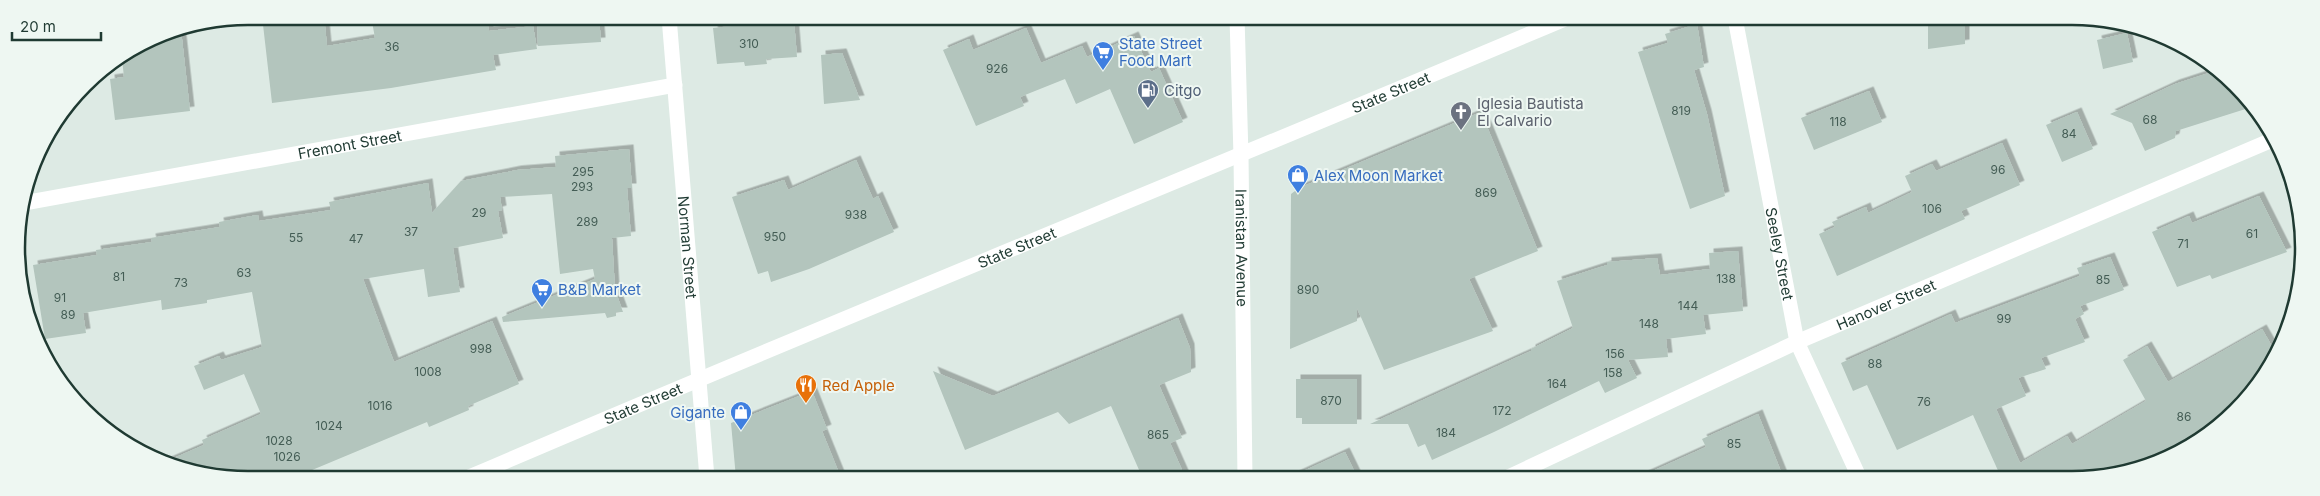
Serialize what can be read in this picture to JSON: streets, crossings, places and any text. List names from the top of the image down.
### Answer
{
  "streets": {
    "street": [
      "State Street",
      "Fremont Street",
      "Norman Street",
      "Iranistan Avenue",
      "Seeley Street",
      "Hanover Street"
    ]
  },
  "crossings": [
    ["State Street", "Norman Street"],
    ["State Street", "Iranistan Avenue"],
    ["Fremont Street", "Norman Street"],
    ["Seeley Street", "Hanover Street"]
  ],
  "places": {
    "supermarket": ["State Street Food Mart", "B&B Market"],
    "fuel station": ["Citgo"],
    "church": ["Iglesia Bautista El Calvario"],
    "shop": ["Alex Moon Market", "Gigante"],
    "restaurant": ["Red Apple"]
  },
  "house_numbers": [
    "310",
    "36",
    "926",
    "819",
    "68",
    "118",
    "84",
    "96",
    "295",
    "293",
    "869",
    "106",
    "29",
    "938",
    "289",
    "37",
    "61",
    "950",
    "55",
    "47",
    "71",
    "63",
    "81",
    "138",
    "85",
    "73",
    "890",
    "91",
    "144",
    "89",
    "99",
    "148",
    "998",
    "156",
    "88",
    "1008",
    "158",
    "164",
    "870",
    "76",
    "1016",
    "172",
    "86",
    "1024",
    "184",
    "865",
    "1028",
    "85",
    "1026"
  ],
  "scale_bar": "20 m"
}
